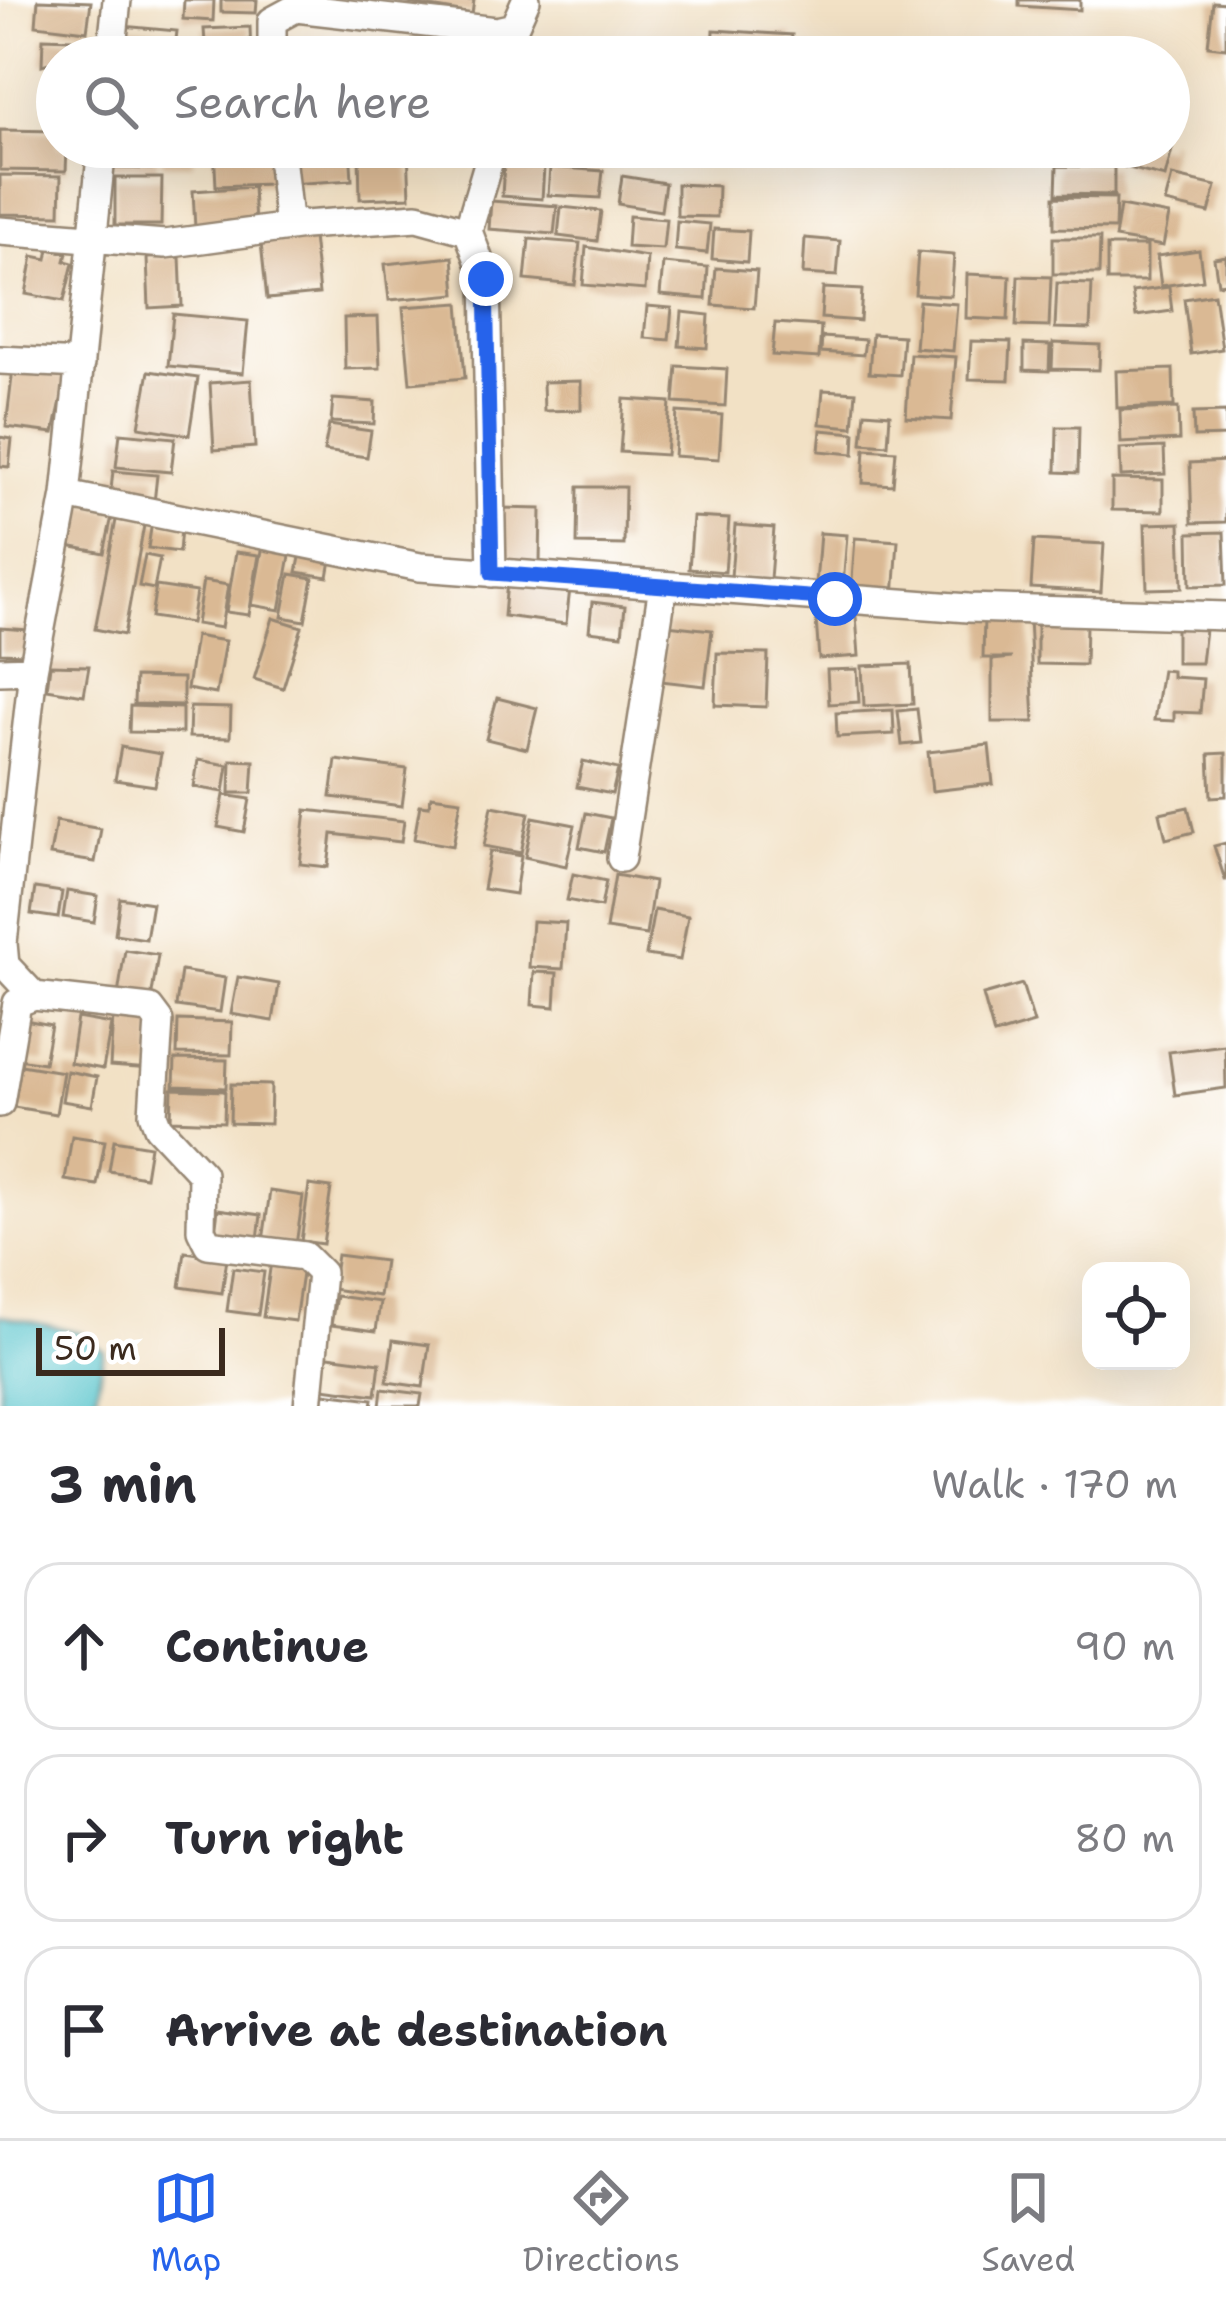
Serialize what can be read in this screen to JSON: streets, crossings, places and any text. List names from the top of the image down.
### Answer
{
  "scale_bar": "50 m",
  "page": {
    "search": "Search here",
    "scale": "50 m",
    "heading": ["3 min", "Walk · 170 m"],
    "list": [
      ["Continue", "90 m"],
      ["Turn right", "80 m"],
      "Arrive at destination"
    ],
    "nav": ["Map", "Directions", "Saved"]
  }
}
